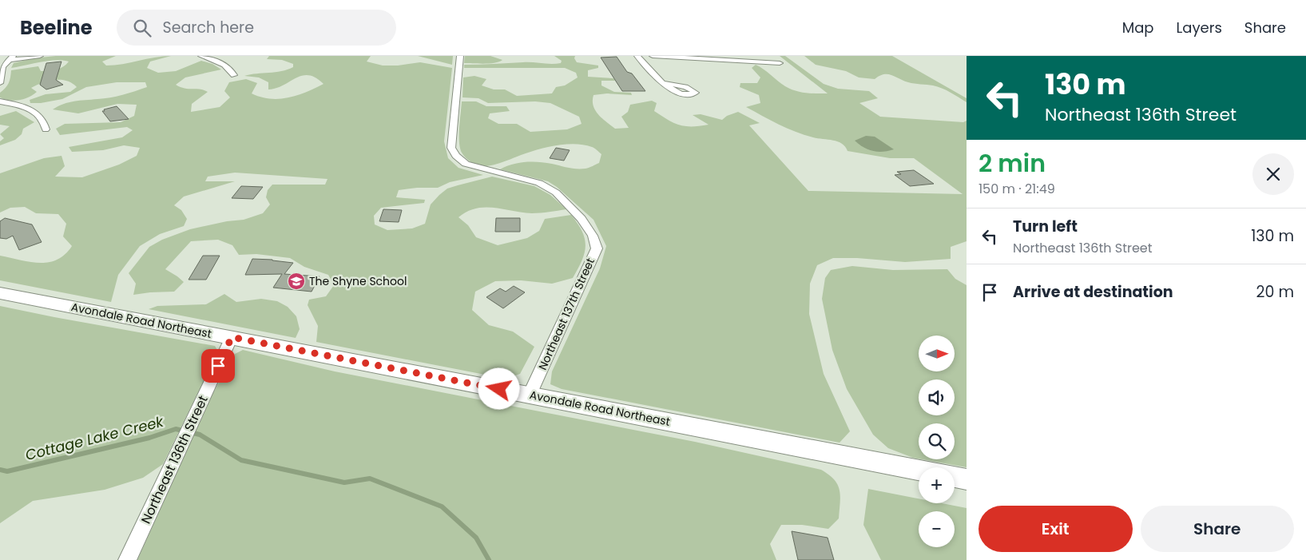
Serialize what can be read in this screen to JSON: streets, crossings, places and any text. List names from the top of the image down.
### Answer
{
  "streets": {
    "main road": ["Avondale Road Northeast"],
    "street": ["Northeast 137th Street", "Northeast 136th Street"]
  },
  "crossings": [
    ["Northeast 137th Street", "Avondale Road Northeast"],
    ["Avondale Road Northeast", "Northeast 136th Street"]
  ],
  "water": ["Cottage Lake Creek"],
  "places": {
    "school or university": ["The Shyne School"]
  },
  "north": "right",
  "page": {
    "header": "Beeline",
    "search": "Search here",
    "nav": ["Map", "Layers", "Share"],
    "turn": ["130 m", "Northeast 136th Street"],
    "heading": ["2 min", "150 m · 21:49"],
    "list": [
      {
        "name": "Turn left",
        "note": "Northeast 136th Street",
        "value": "130 m"
      },
      {
        "name": "Arrive at destination",
        "value": "20 m"
      }
    ],
    "map_buttons": ["+", "−"],
    "buttons": ["Exit", "Share"]
  }
}
